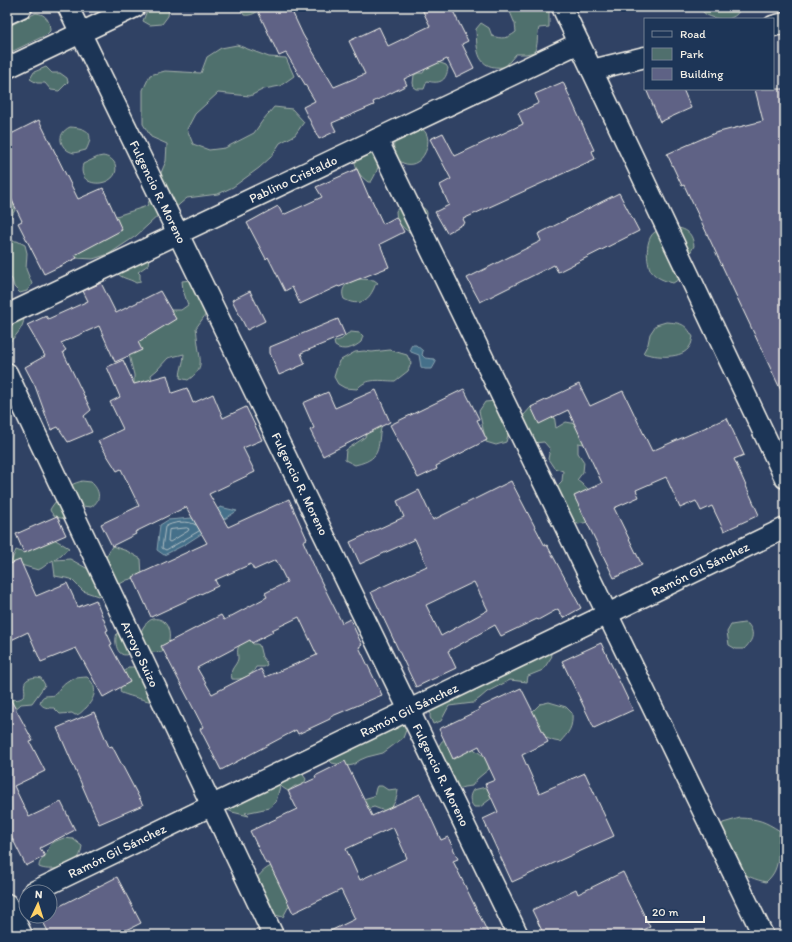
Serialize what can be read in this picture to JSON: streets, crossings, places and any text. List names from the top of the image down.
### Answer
{
  "streets": {
    "street": [
      "Pablino Cristaldo",
      "Fulgencio R. Moreno",
      "Ramón Gil Sánchez",
      "Arroyo Suizo"
    ]
  },
  "crossings": [
    ["Pablino Cristaldo", "Fulgencio R. Moreno"],
    ["Fulgencio R. Moreno", "Ramón Gil Sánchez"],
    ["Ramón Gil Sánchez", "Arroyo Suizo"]
  ],
  "legend": ["Road", "Park", "Building"],
  "scale_bar": "20 m",
  "north": "top"
}
